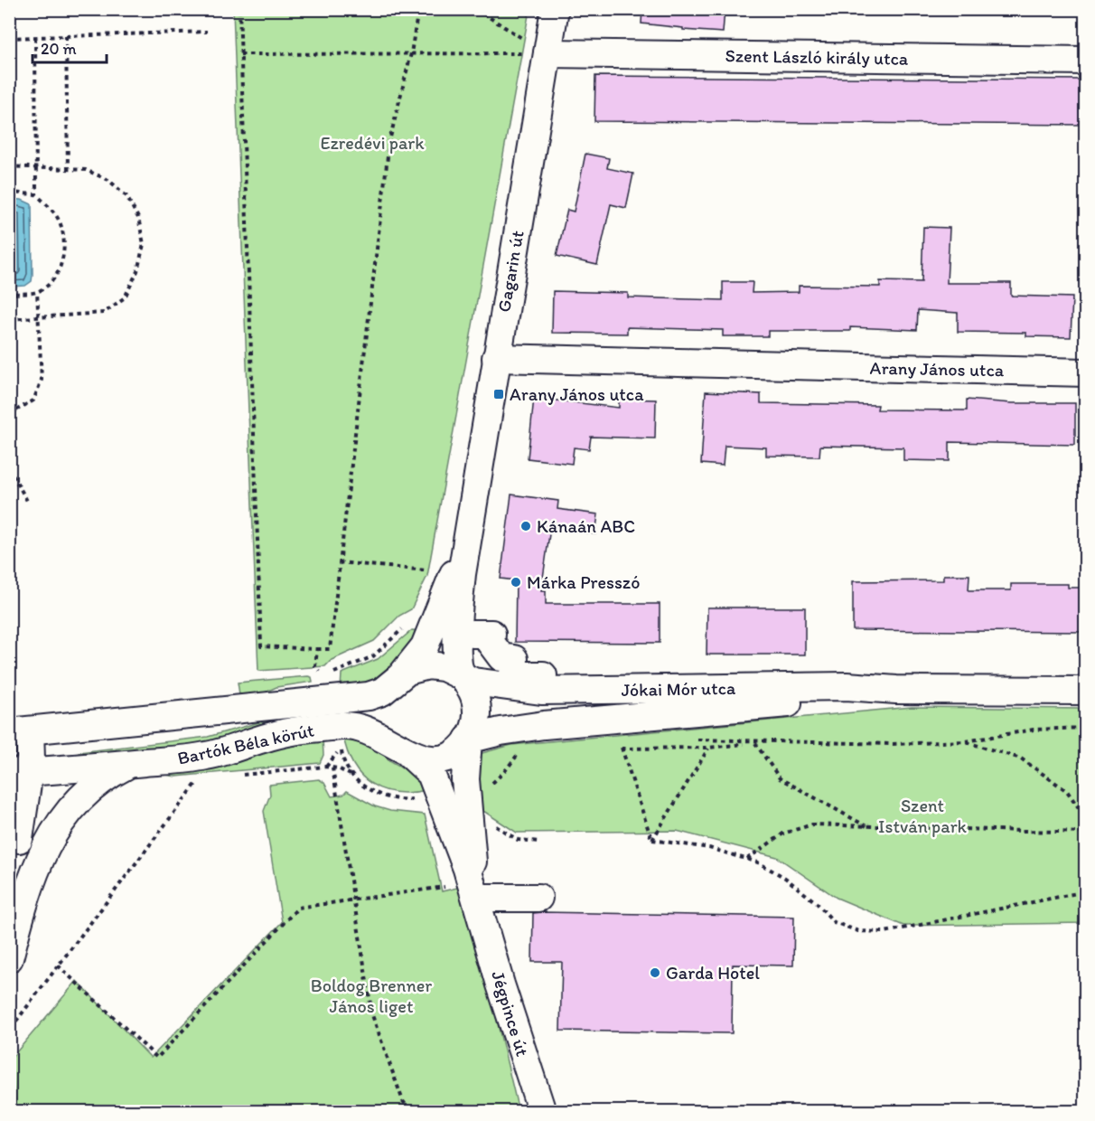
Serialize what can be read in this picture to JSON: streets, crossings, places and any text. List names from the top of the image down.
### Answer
{
  "streets": {
    "street": [
      "Szent László király utca",
      "Gagarin út",
      "Arany János utca",
      "Jókai Mór utca",
      "Bartók Béla körút",
      "Jégpince út"
    ]
  },
  "crossings": [
    ["Szent László király utca", "Gagarin út"],
    ["Gagarin út", "Arany János utca"],
    ["Gagarin út", "Jókai Mór utca"],
    ["Gagarin út", "Bartók Béla körút"],
    ["Gagarin út", "Jégpince út"],
    ["Jókai Mór utca", "Bartók Béla körút"],
    ["Jókai Mór utca", "Jégpince út"],
    ["Bartók Béla körút", "Jégpince út"]
  ],
  "parks": ["Ezredévi park", "Szent István park", "Boldog Brenner János liget"],
  "places": {
    "transit": ["Arany János utca"],
    "other": ["Kánaán ABC", "Márka Presszó", "Garda Hotel"]
  },
  "scale_bar": "20 m"
}
